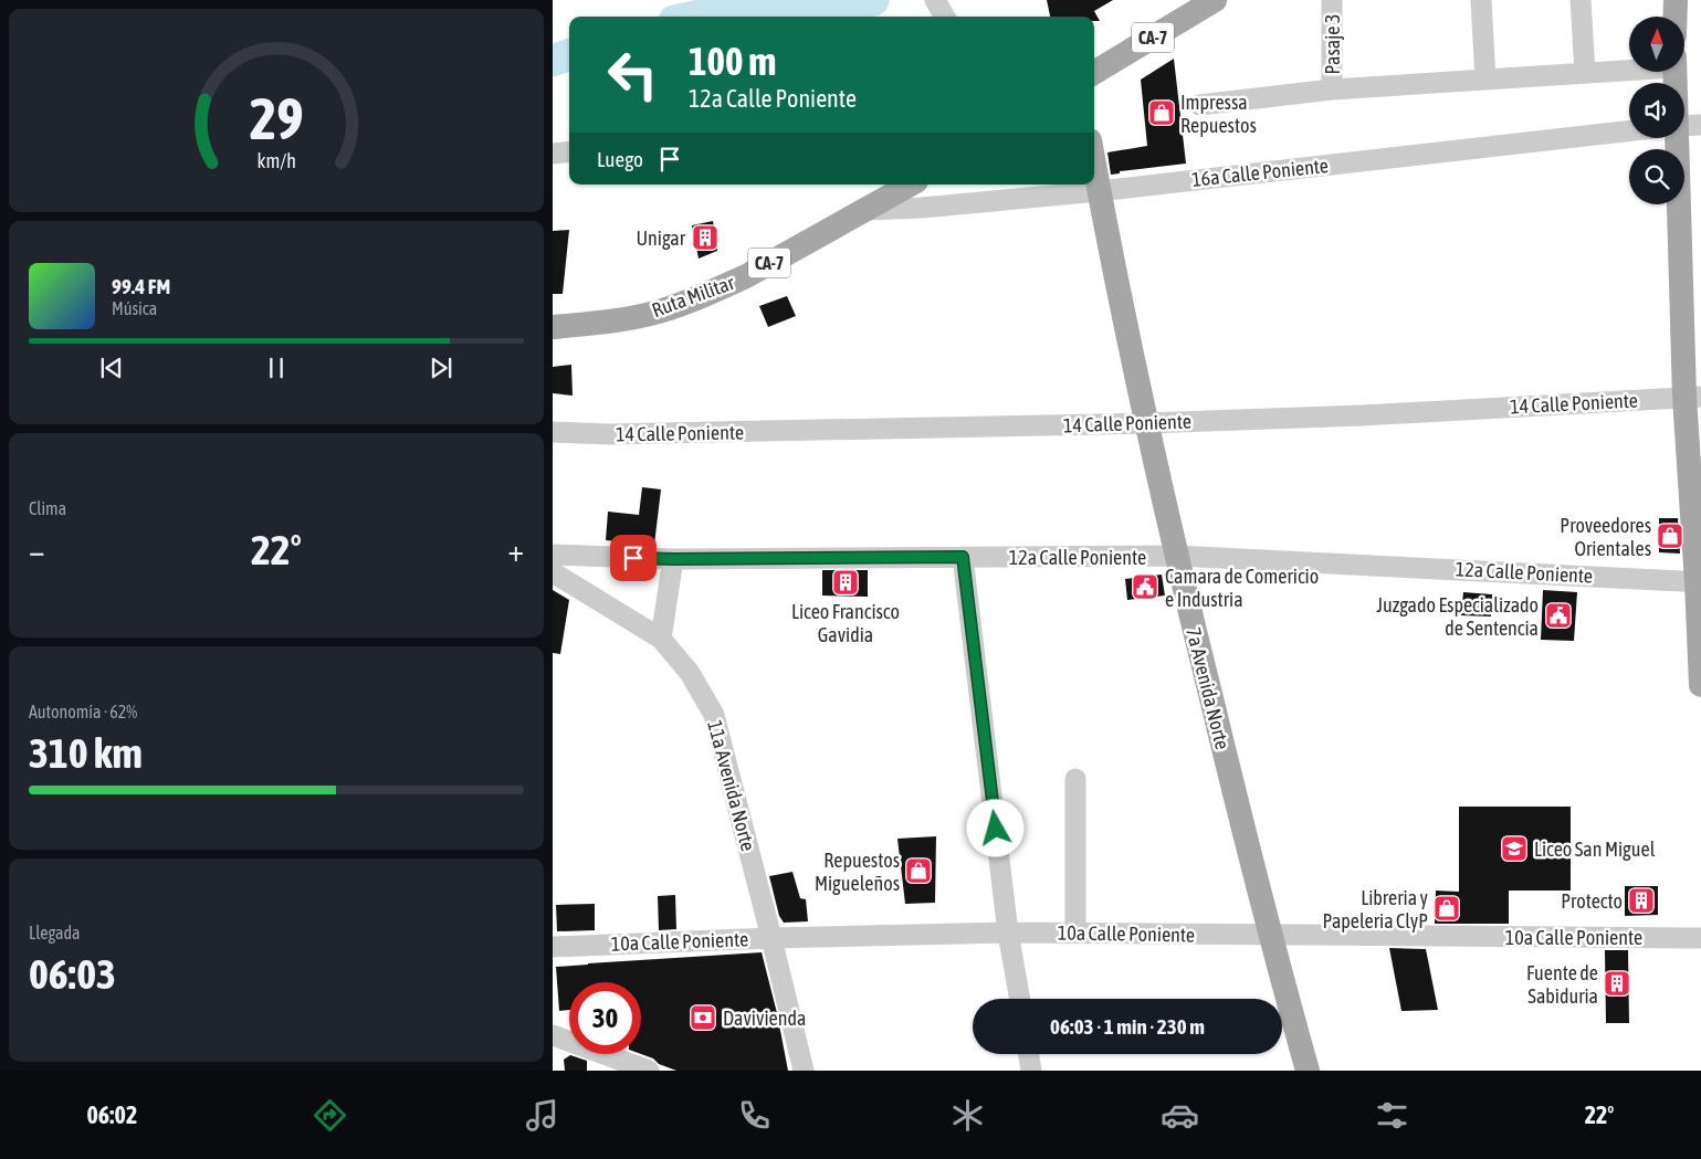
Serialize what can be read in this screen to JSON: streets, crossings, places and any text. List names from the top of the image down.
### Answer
{
  "streets": {
    "main road": ["CA-7", "Ruta Militar", "7a Avenida Norte"],
    "street": [
      "Pasaje 3",
      "16a Calle Poniente",
      "14 Calle Poniente",
      "12a Calle Poniente",
      "11a Avenida Norte",
      "10a Calle Poniente"
    ]
  },
  "crossings": [
    ["16a Calle Poniente", "Ruta Militar"],
    ["16a Calle Poniente", "7a Avenida Norte"],
    ["14 Calle Poniente", "7a Avenida Norte"],
    ["12a Calle Poniente", "7a Avenida Norte"],
    ["7a Avenida Norte", "10a Calle Poniente"],
    ["11a Avenida Norte", "10a Calle Poniente"]
  ],
  "places": {
    "shop": [
      "Impressa Repuestos",
      "Proveedores Orientales",
      "Repuestos Migueleños",
      "Libreria y Papeleria ClyP"
    ],
    "building": [
      "Unigar",
      "Liceo Francisco Gavidia",
      "Protecto",
      "Fuente de Sabiduria"
    ],
    "public building": ["Camara de Comericio e Industria", "Juzgado Especializado de Sentencia"],
    "school or university": ["Liceo San Miguel"],
    "bank": ["Davivienda"]
  },
  "north": "top",
  "page": {
    "turn": ["100 m", "12a Calle Poniente"],
    "then": "Luego",
    "song": ["99.4 FM", "Música"],
    "tile": [
      "Clima",
      ["Autonomía · 62%", "310 km"],
      ["Llegada", "06:03"]
    ],
    "heat": ["−", "22°", "+"],
    "limit": "30",
    "trip": "06:03 · 1 min · 230 m",
    "tabs": ["06:02", "22°"],
    "gauge": ["29", "km/h"]
  }
}
